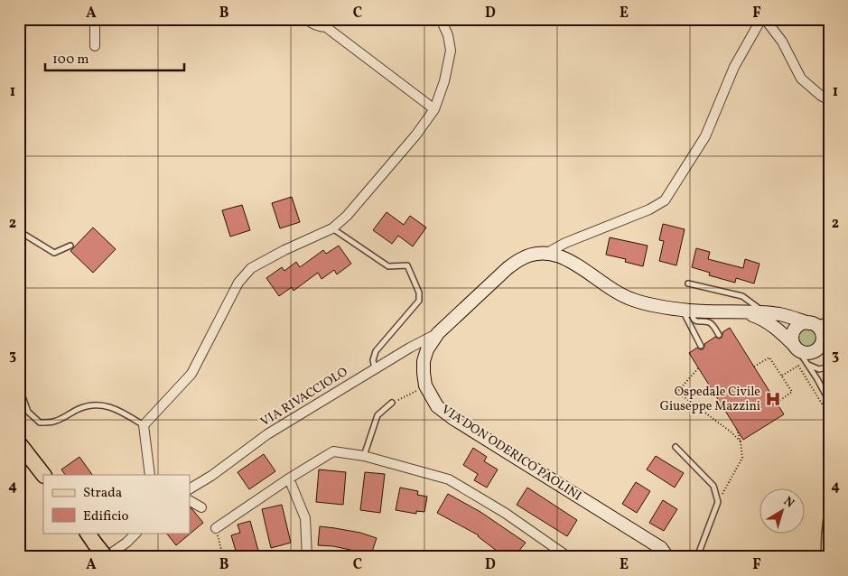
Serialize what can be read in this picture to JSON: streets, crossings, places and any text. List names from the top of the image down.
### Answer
{
  "streets": {
    "street": ["VIA RIVACCIOLO", "VIA DON ODERICO PAOLINI"]
  },
  "crossings": [
    ["VIA RIVACCIOLO", "VIA DON ODERICO PAOLINI"]
  ],
  "places": {
    "hospital": ["Ospedale Civile Giuseppe Mazzini"]
  },
  "legend": ["Strada", "Edificio"],
  "scale_bar": "100 m",
  "north": "top right",
  "grid": {
    "columns": [
      "A",
      "B",
      "C",
      "D",
      "E",
      "F"
    ],
    "rows": [
      "1",
      "2",
      "3",
      "4"
    ]
  }
}
